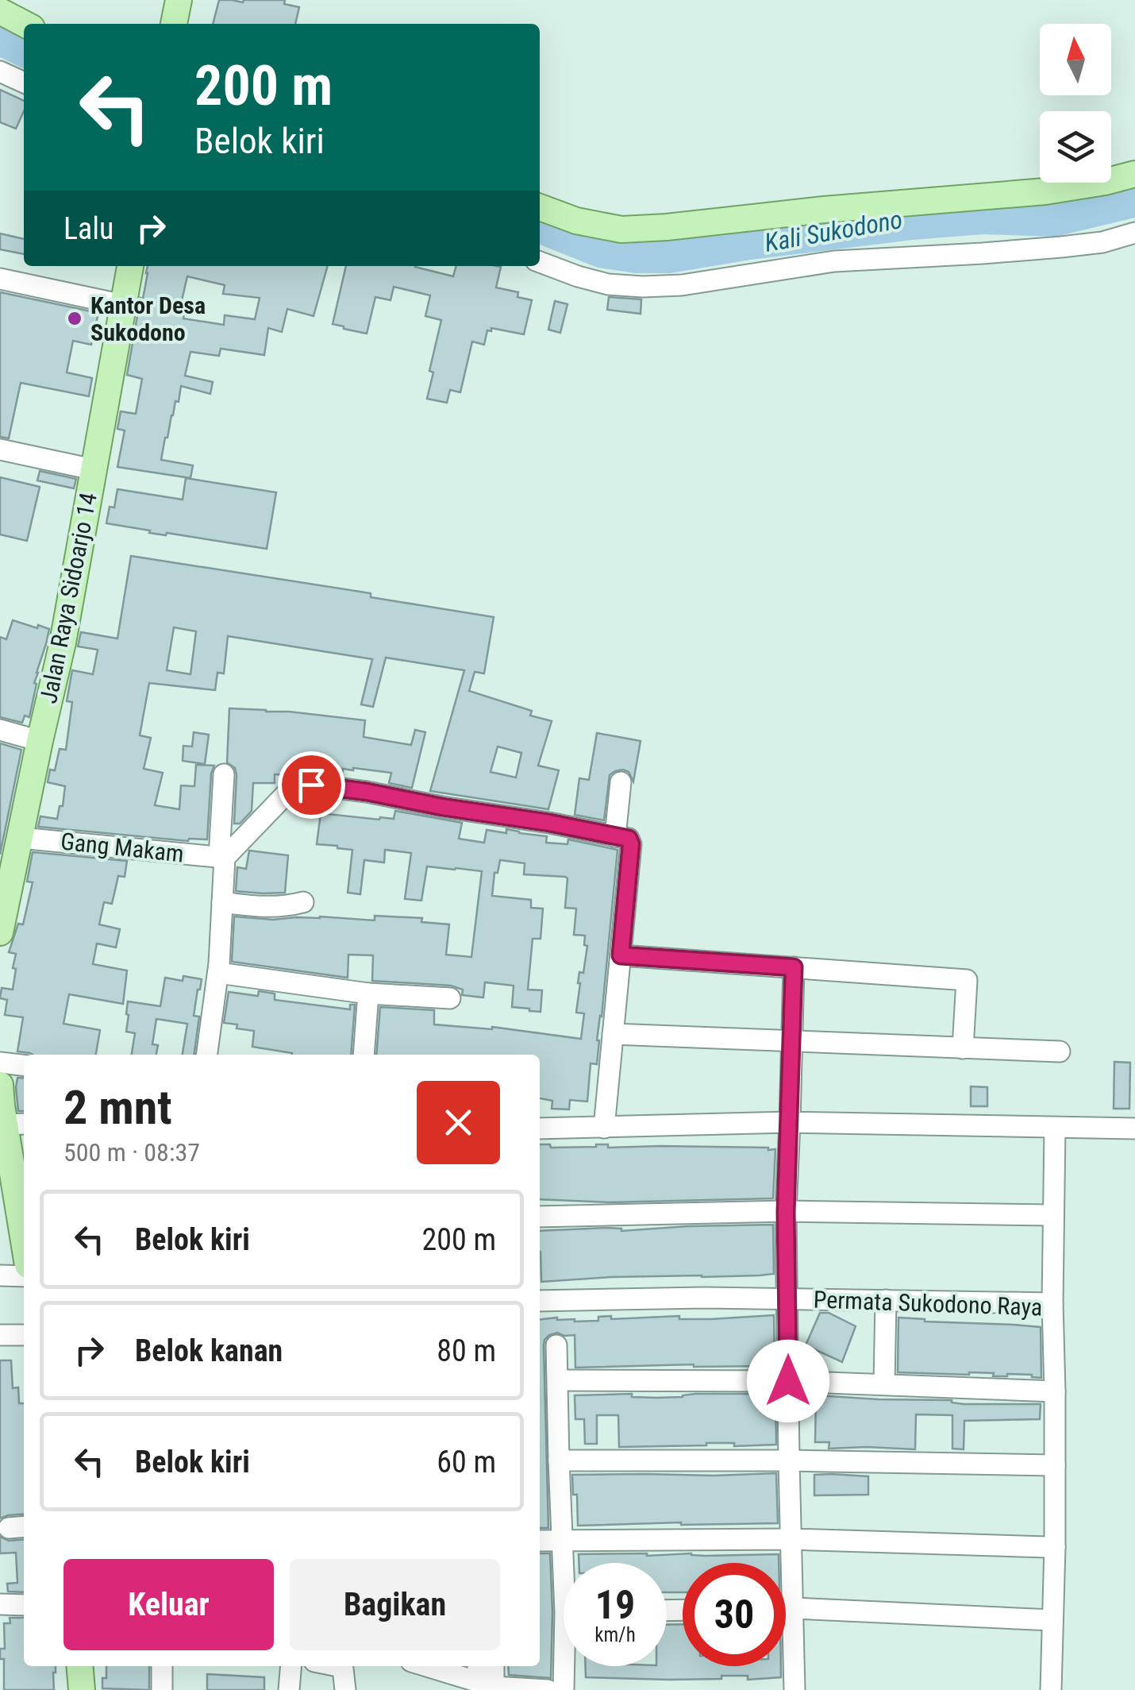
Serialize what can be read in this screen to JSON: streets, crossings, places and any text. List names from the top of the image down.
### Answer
{
  "streets": {
    "main road": ["Jalan Raya Sidoarjo 14"],
    "street": ["Gang Makam", "Permata Sukodono Raya"]
  },
  "crossings": [
    ["Jalan Raya Sidoarjo 14", "Gang Makam"]
  ],
  "water": ["Kali Sukodono"],
  "places": ["Kantor Desa Sukodono"],
  "north": "top",
  "page": {
    "turn": ["200 m", "Belok kiri"],
    "then": "Lalu",
    "heading": ["2 mnt", "500 m · 08:37"],
    "list": [
      {
        "name": "Belok kiri",
        "value": "200 m"
      },
      {
        "name": "Belok kanan",
        "value": "80 m"
      },
      {
        "name": "Belok kiri",
        "value": "60 m"
      }
    ],
    "buttons": ["Keluar", "Bagikan"],
    "speed": "19 km/h",
    "limit": "30"
  }
}
